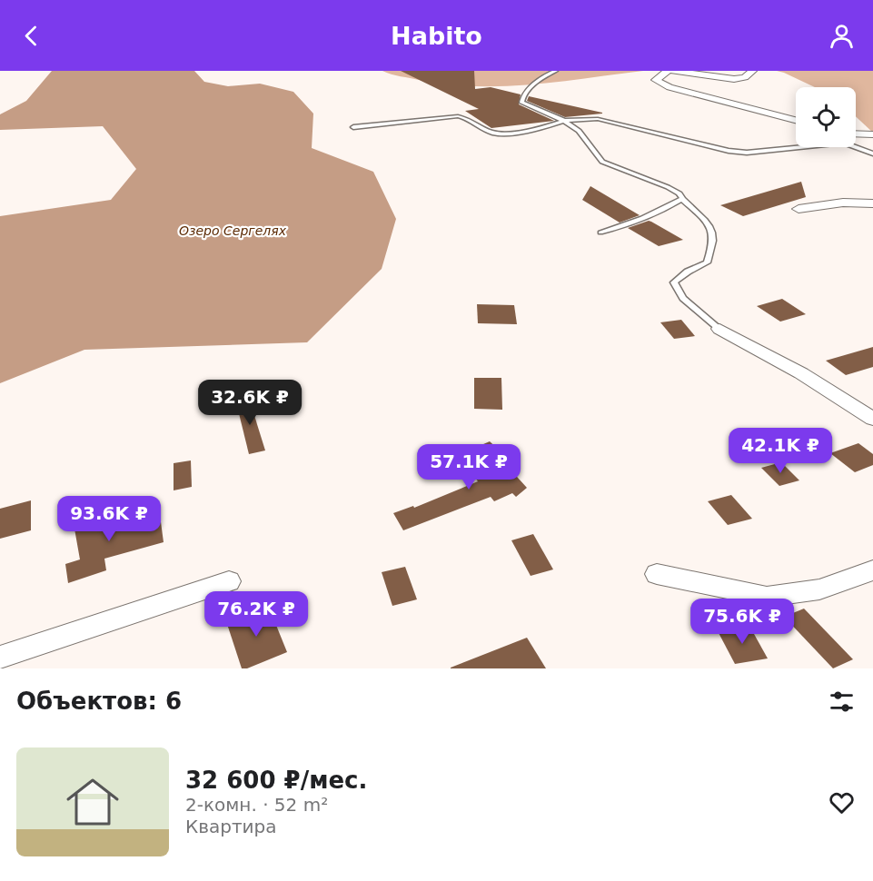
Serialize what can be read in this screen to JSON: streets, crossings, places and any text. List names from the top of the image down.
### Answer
{
  "water": ["Озеро Сергелях"],
  "page": {
    "header": "Habito",
    "price": [
      "32.6K ₽",
      "42.1K ₽",
      "57.1K ₽",
      "93.6K ₽",
      "76.2K ₽",
      "75.6K ₽"
    ],
    "heading": "Объектов: 6",
    "list": [
      {
        "name": "32 600 ₽/мес.",
        "note": "2-комн. · 52 m² · Квартира"
      }
    ]
  }
}
